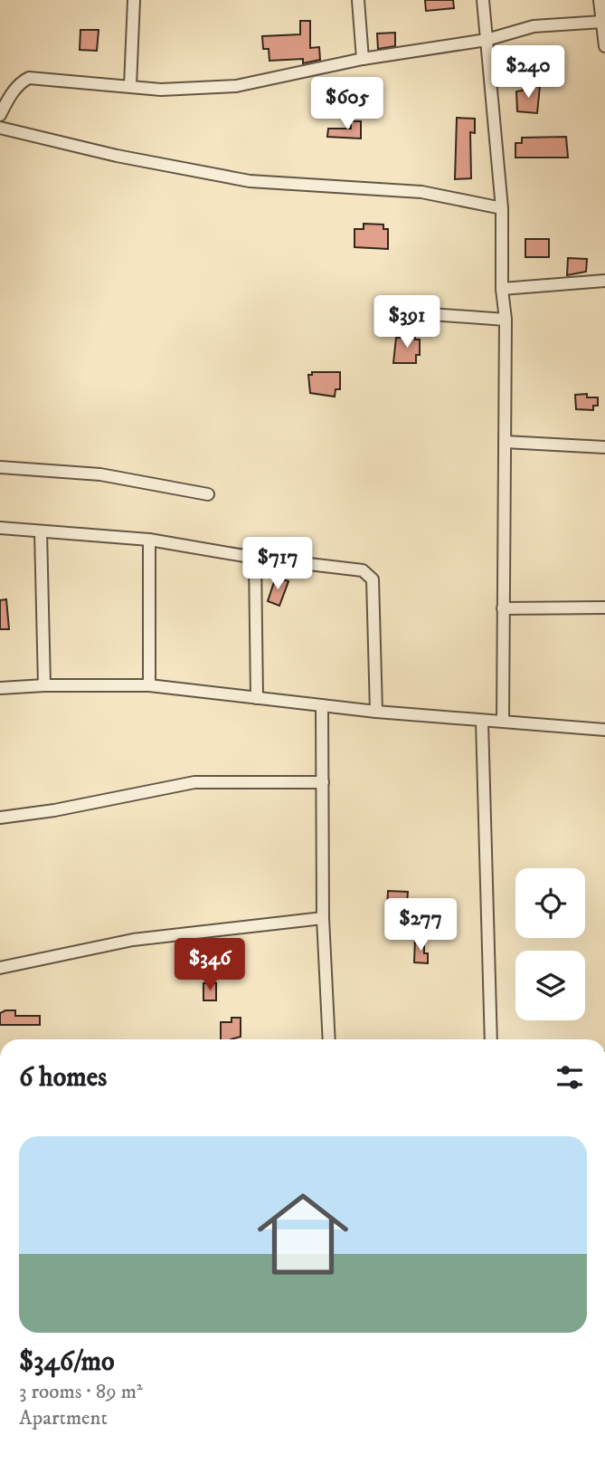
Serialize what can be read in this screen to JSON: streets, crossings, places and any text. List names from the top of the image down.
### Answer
{
  "page": {
    "price": [
      "$240",
      "$605",
      "$391",
      "$717",
      "$277",
      "$346"
    ],
    "heading": "6 homes",
    "list": [
      {
        "name": "$346/mo",
        "note": "3 rooms · 89 m² · Apartment"
      }
    ]
  }
}
